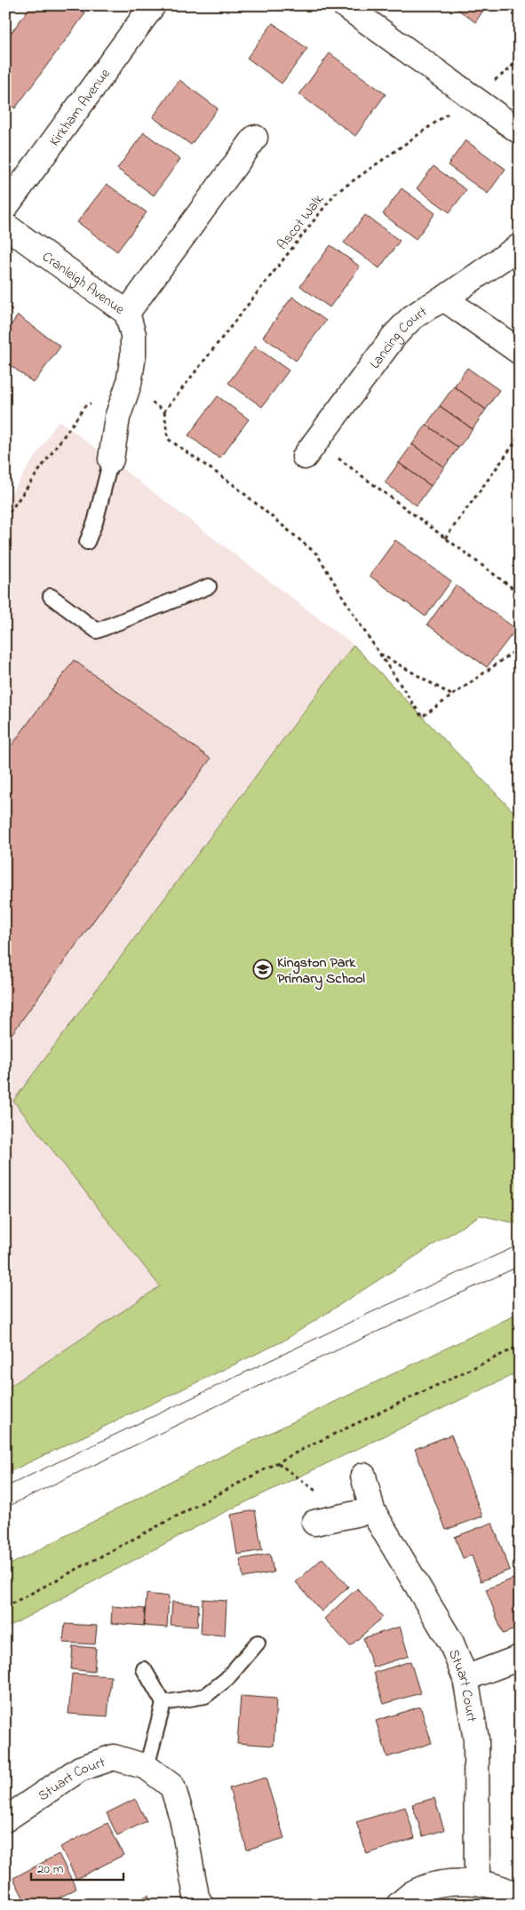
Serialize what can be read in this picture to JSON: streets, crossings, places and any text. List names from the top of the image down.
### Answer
{
  "streets": {
    "street": [
      "Kirkham Avenue",
      "Cranleigh Avenue",
      "Lancing Court",
      "Stuart Court"
    ],
    "path": ["Ascot Walk"]
  },
  "places": {
    "school or university": ["Kingston Park Primary School"]
  },
  "scale_bar": "20 m"
}
